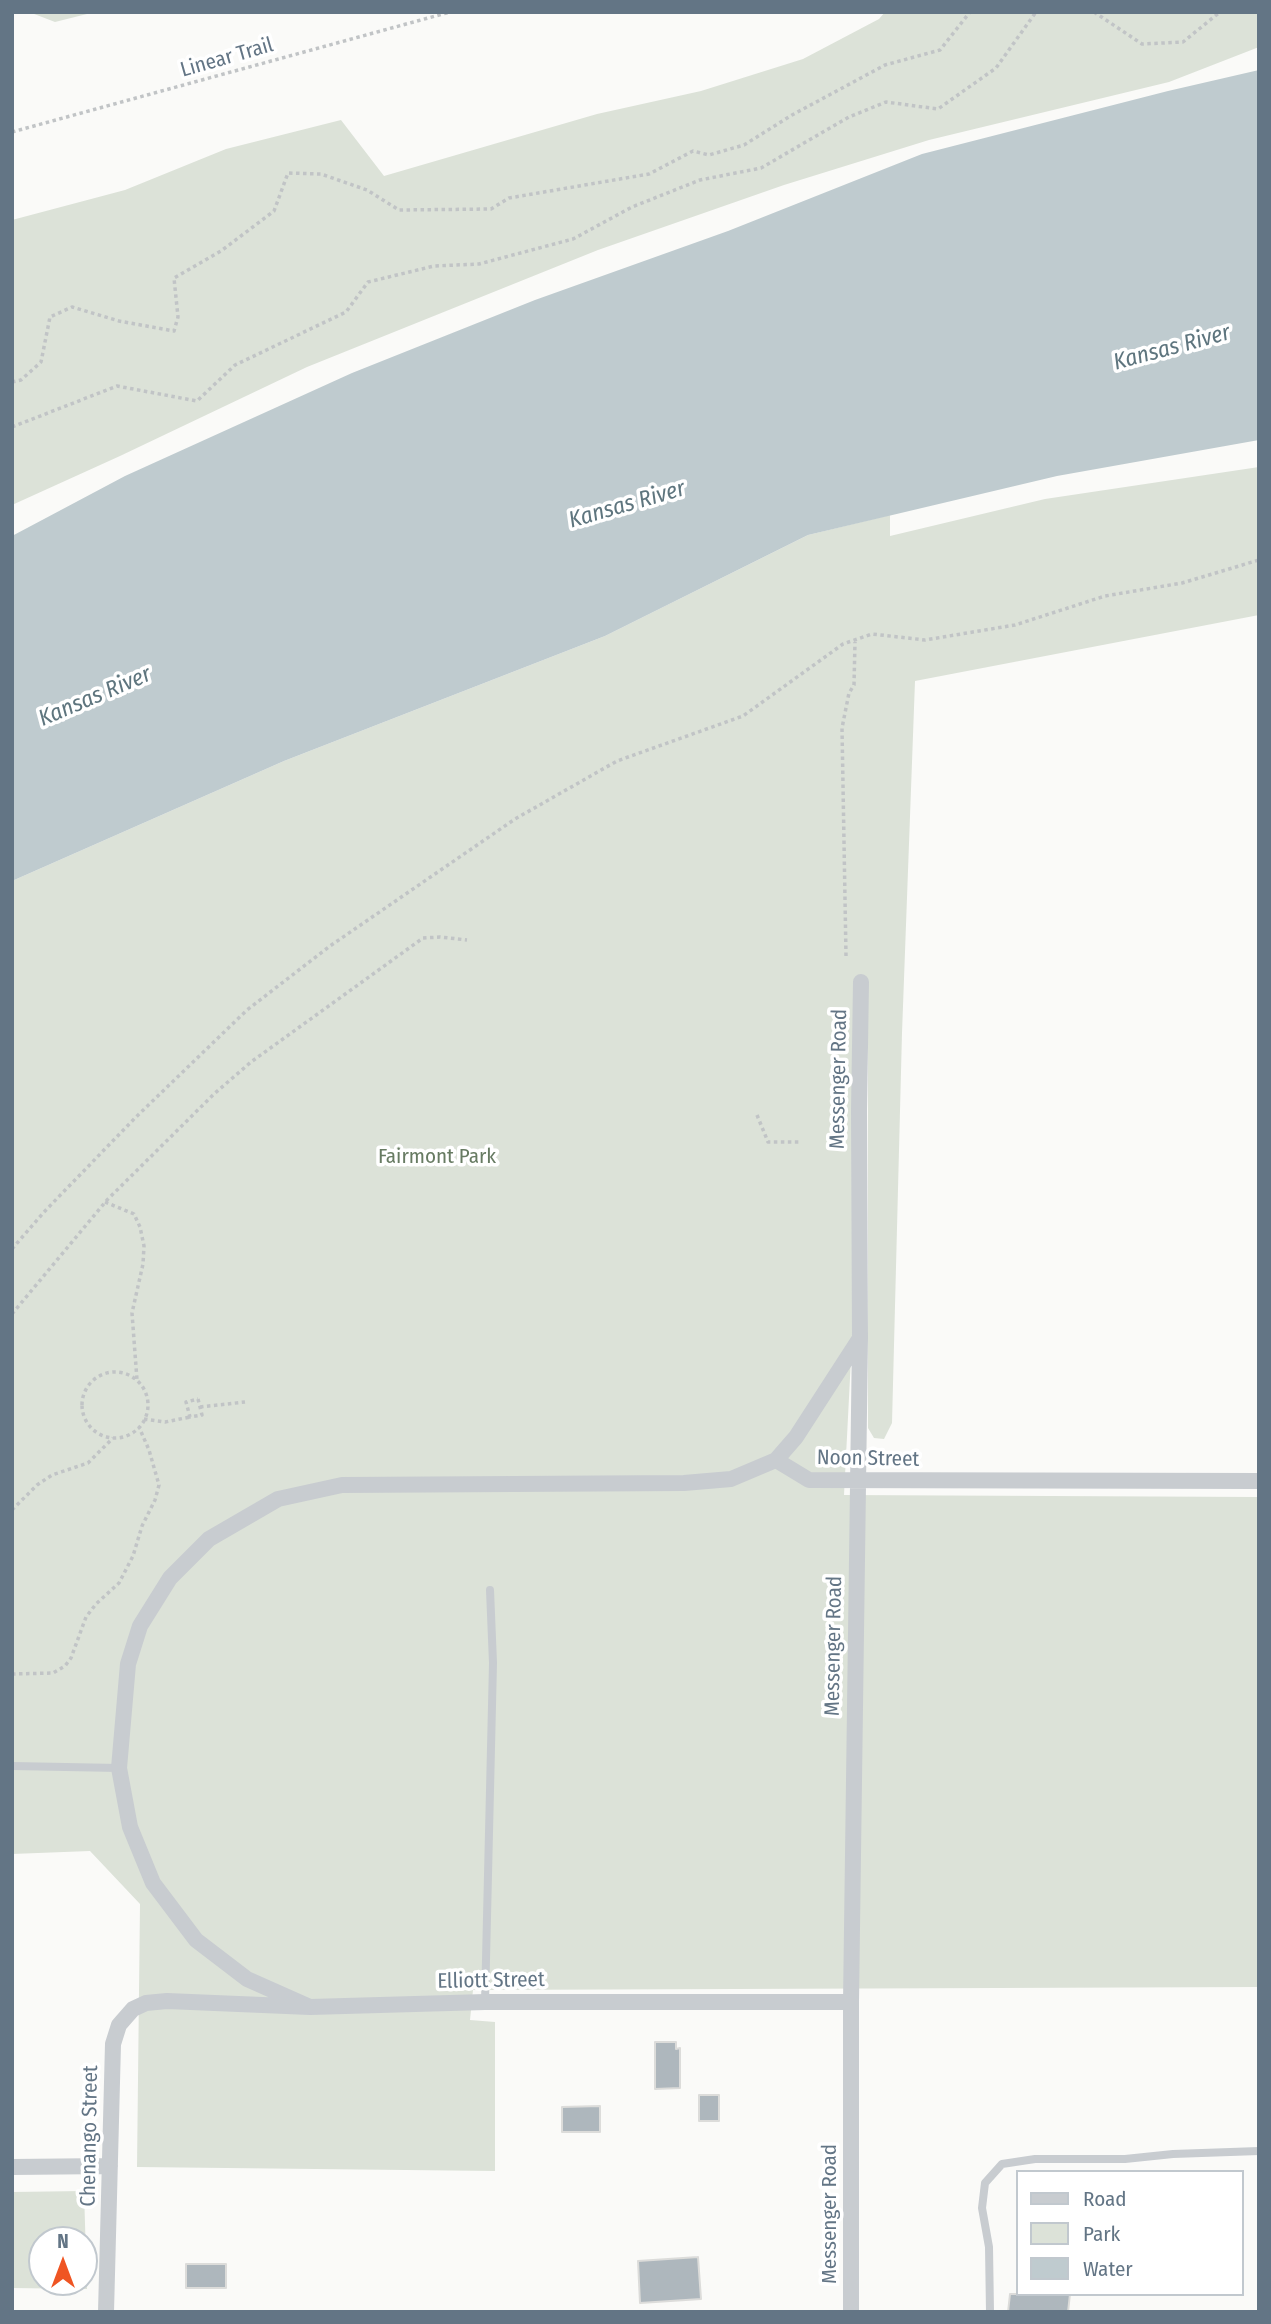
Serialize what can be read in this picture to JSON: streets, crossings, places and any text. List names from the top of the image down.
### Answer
{
  "streets": {
    "street": [
      "Messenger Road",
      "Noon Street",
      "Elliott Street",
      "Chenango Street"
    ],
    "path": ["Linear Trail"]
  },
  "crossings": [
    ["Messenger Road", "Noon Street"],
    ["Messenger Road", "Elliott Street"],
    ["Elliott Street", "Chenango Street"]
  ],
  "water": ["Kansas River"],
  "parks": ["Fairmont Park"],
  "legend": ["Road", "Park", "Water"],
  "north": "top"
}
